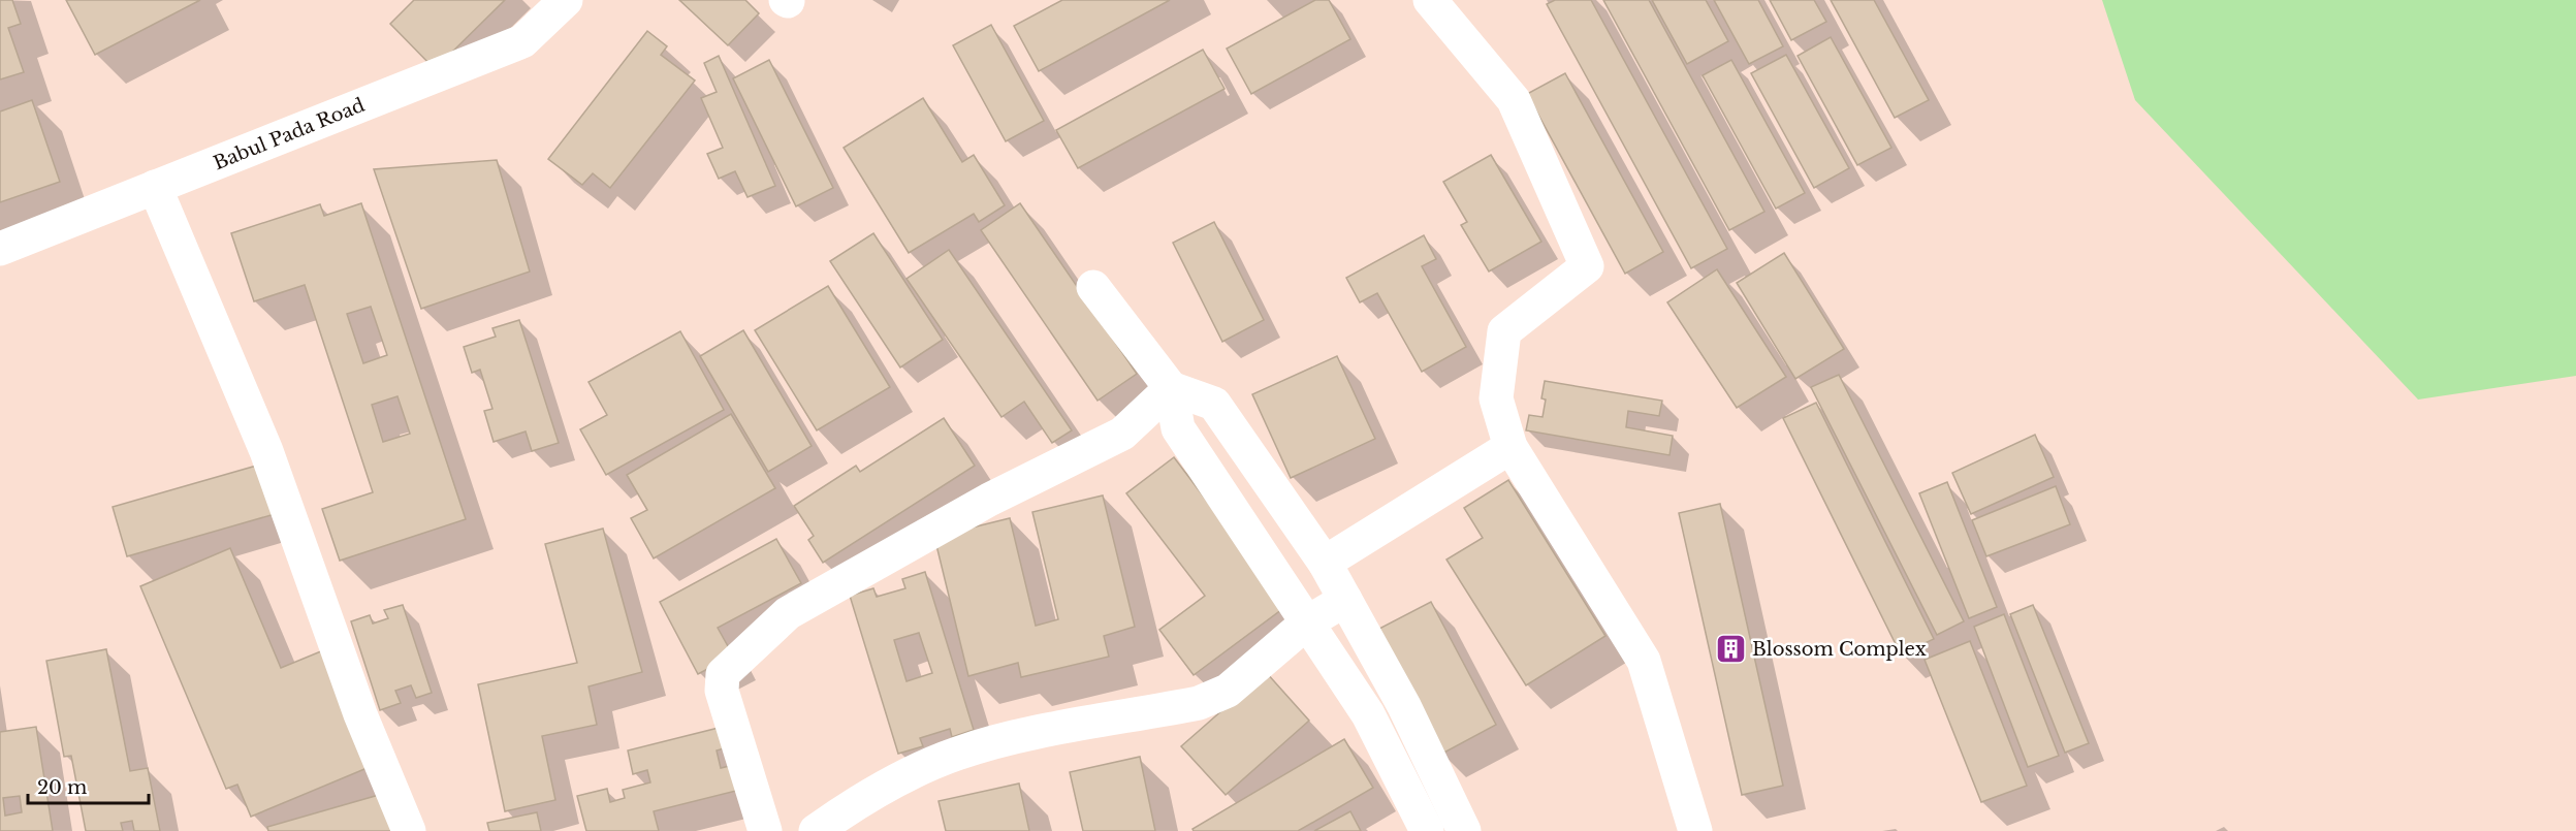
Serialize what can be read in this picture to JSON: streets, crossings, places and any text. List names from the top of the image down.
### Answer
{
  "streets": {
    "street": ["Babul Pada Road"]
  },
  "places": {
    "building": ["Blossom Complex"]
  },
  "scale_bar": "20 m"
}
